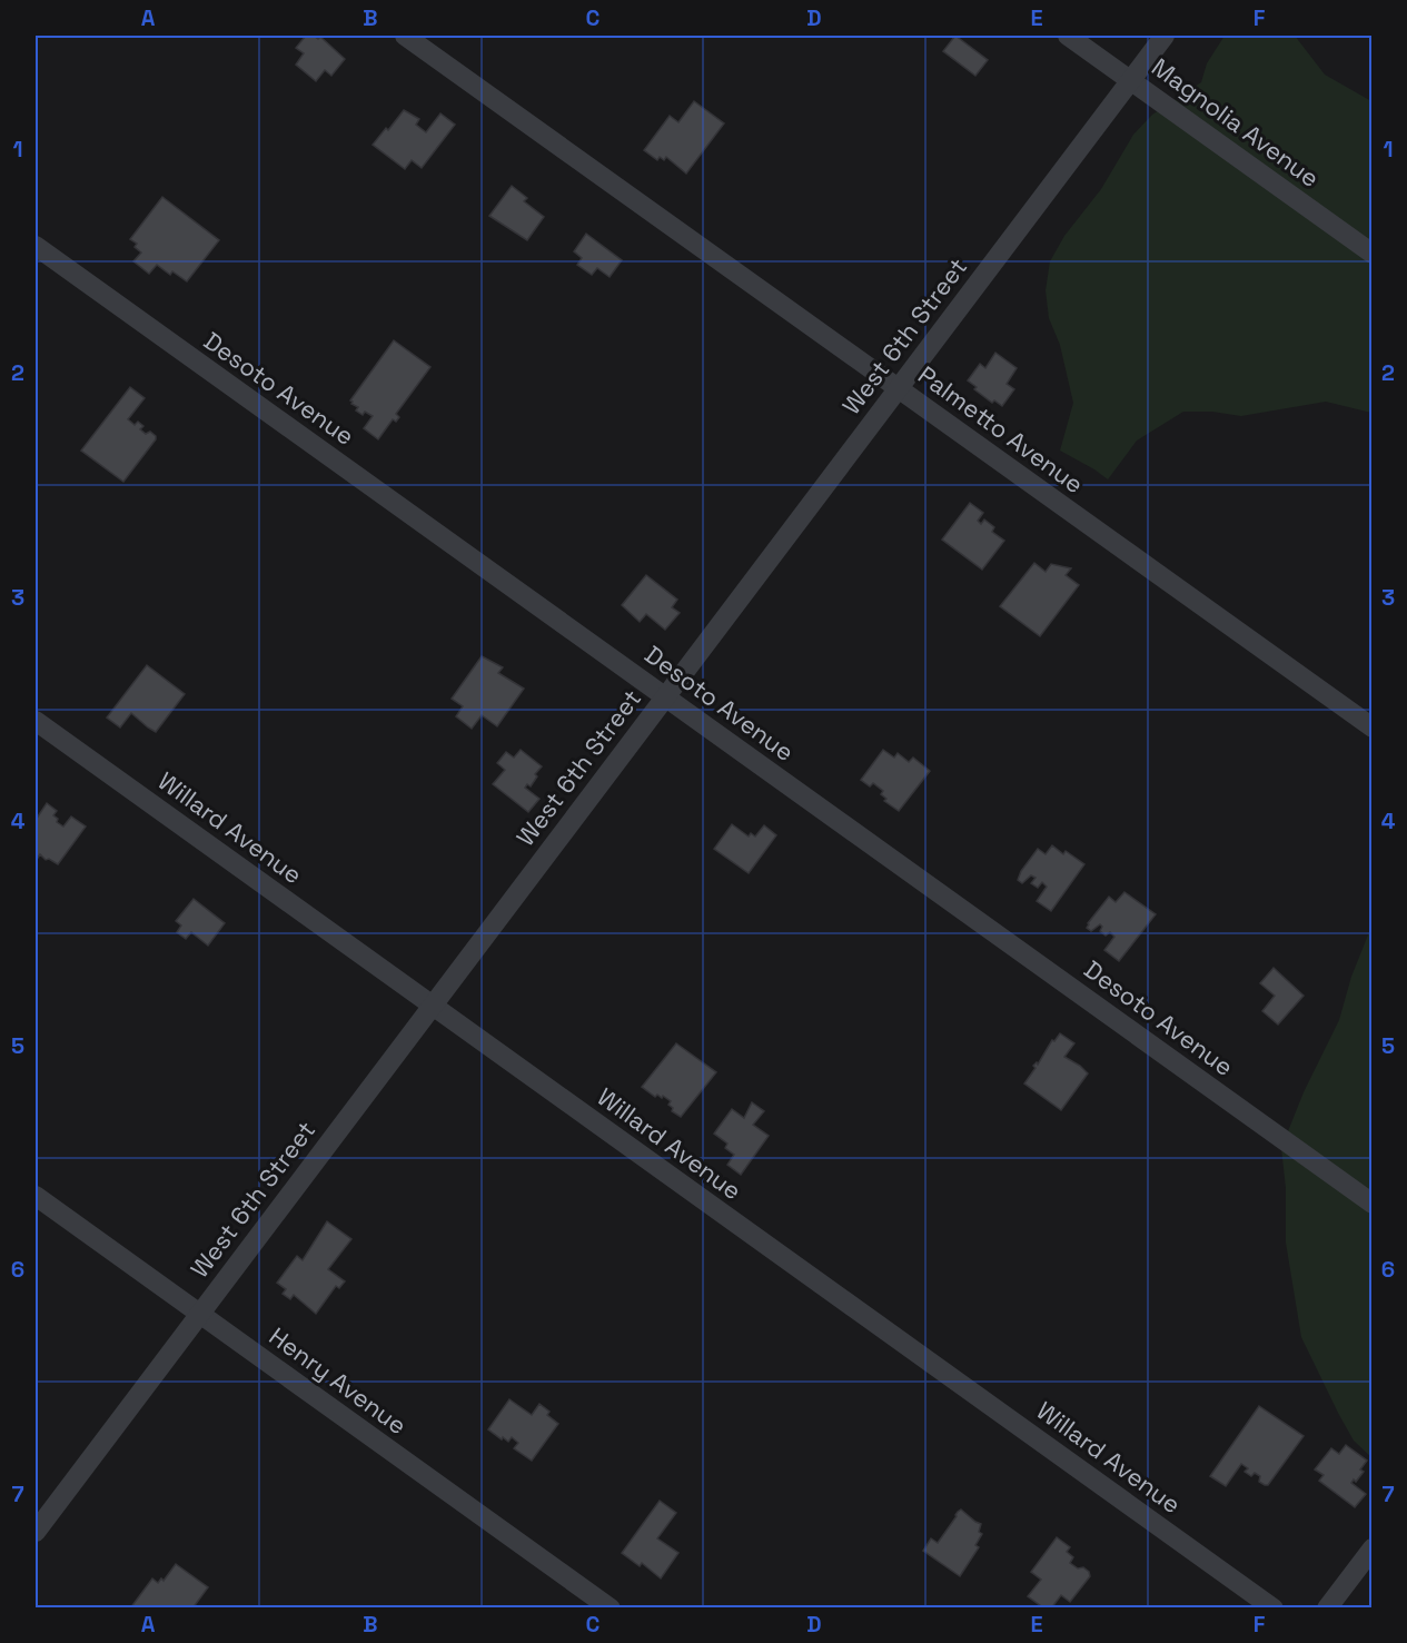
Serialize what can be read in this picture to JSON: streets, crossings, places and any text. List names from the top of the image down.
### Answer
{
  "streets": {
    "street": [
      "Magnolia Avenue",
      "West 6th Street",
      "Desoto Avenue",
      "Palmetto Avenue",
      "Willard Avenue",
      "Henry Avenue"
    ]
  },
  "crossings": [
    ["Magnolia Avenue", "West 6th Street"],
    ["West 6th Street", "Desoto Avenue"],
    ["West 6th Street", "Palmetto Avenue"],
    ["West 6th Street", "Willard Avenue"],
    ["West 6th Street", "Henry Avenue"]
  ],
  "grid": {
    "columns": [
      "A",
      "B",
      "C",
      "D",
      "E",
      "F"
    ],
    "rows": [
      "1",
      "2",
      "3",
      "4",
      "5",
      "6",
      "7"
    ]
  }
}
